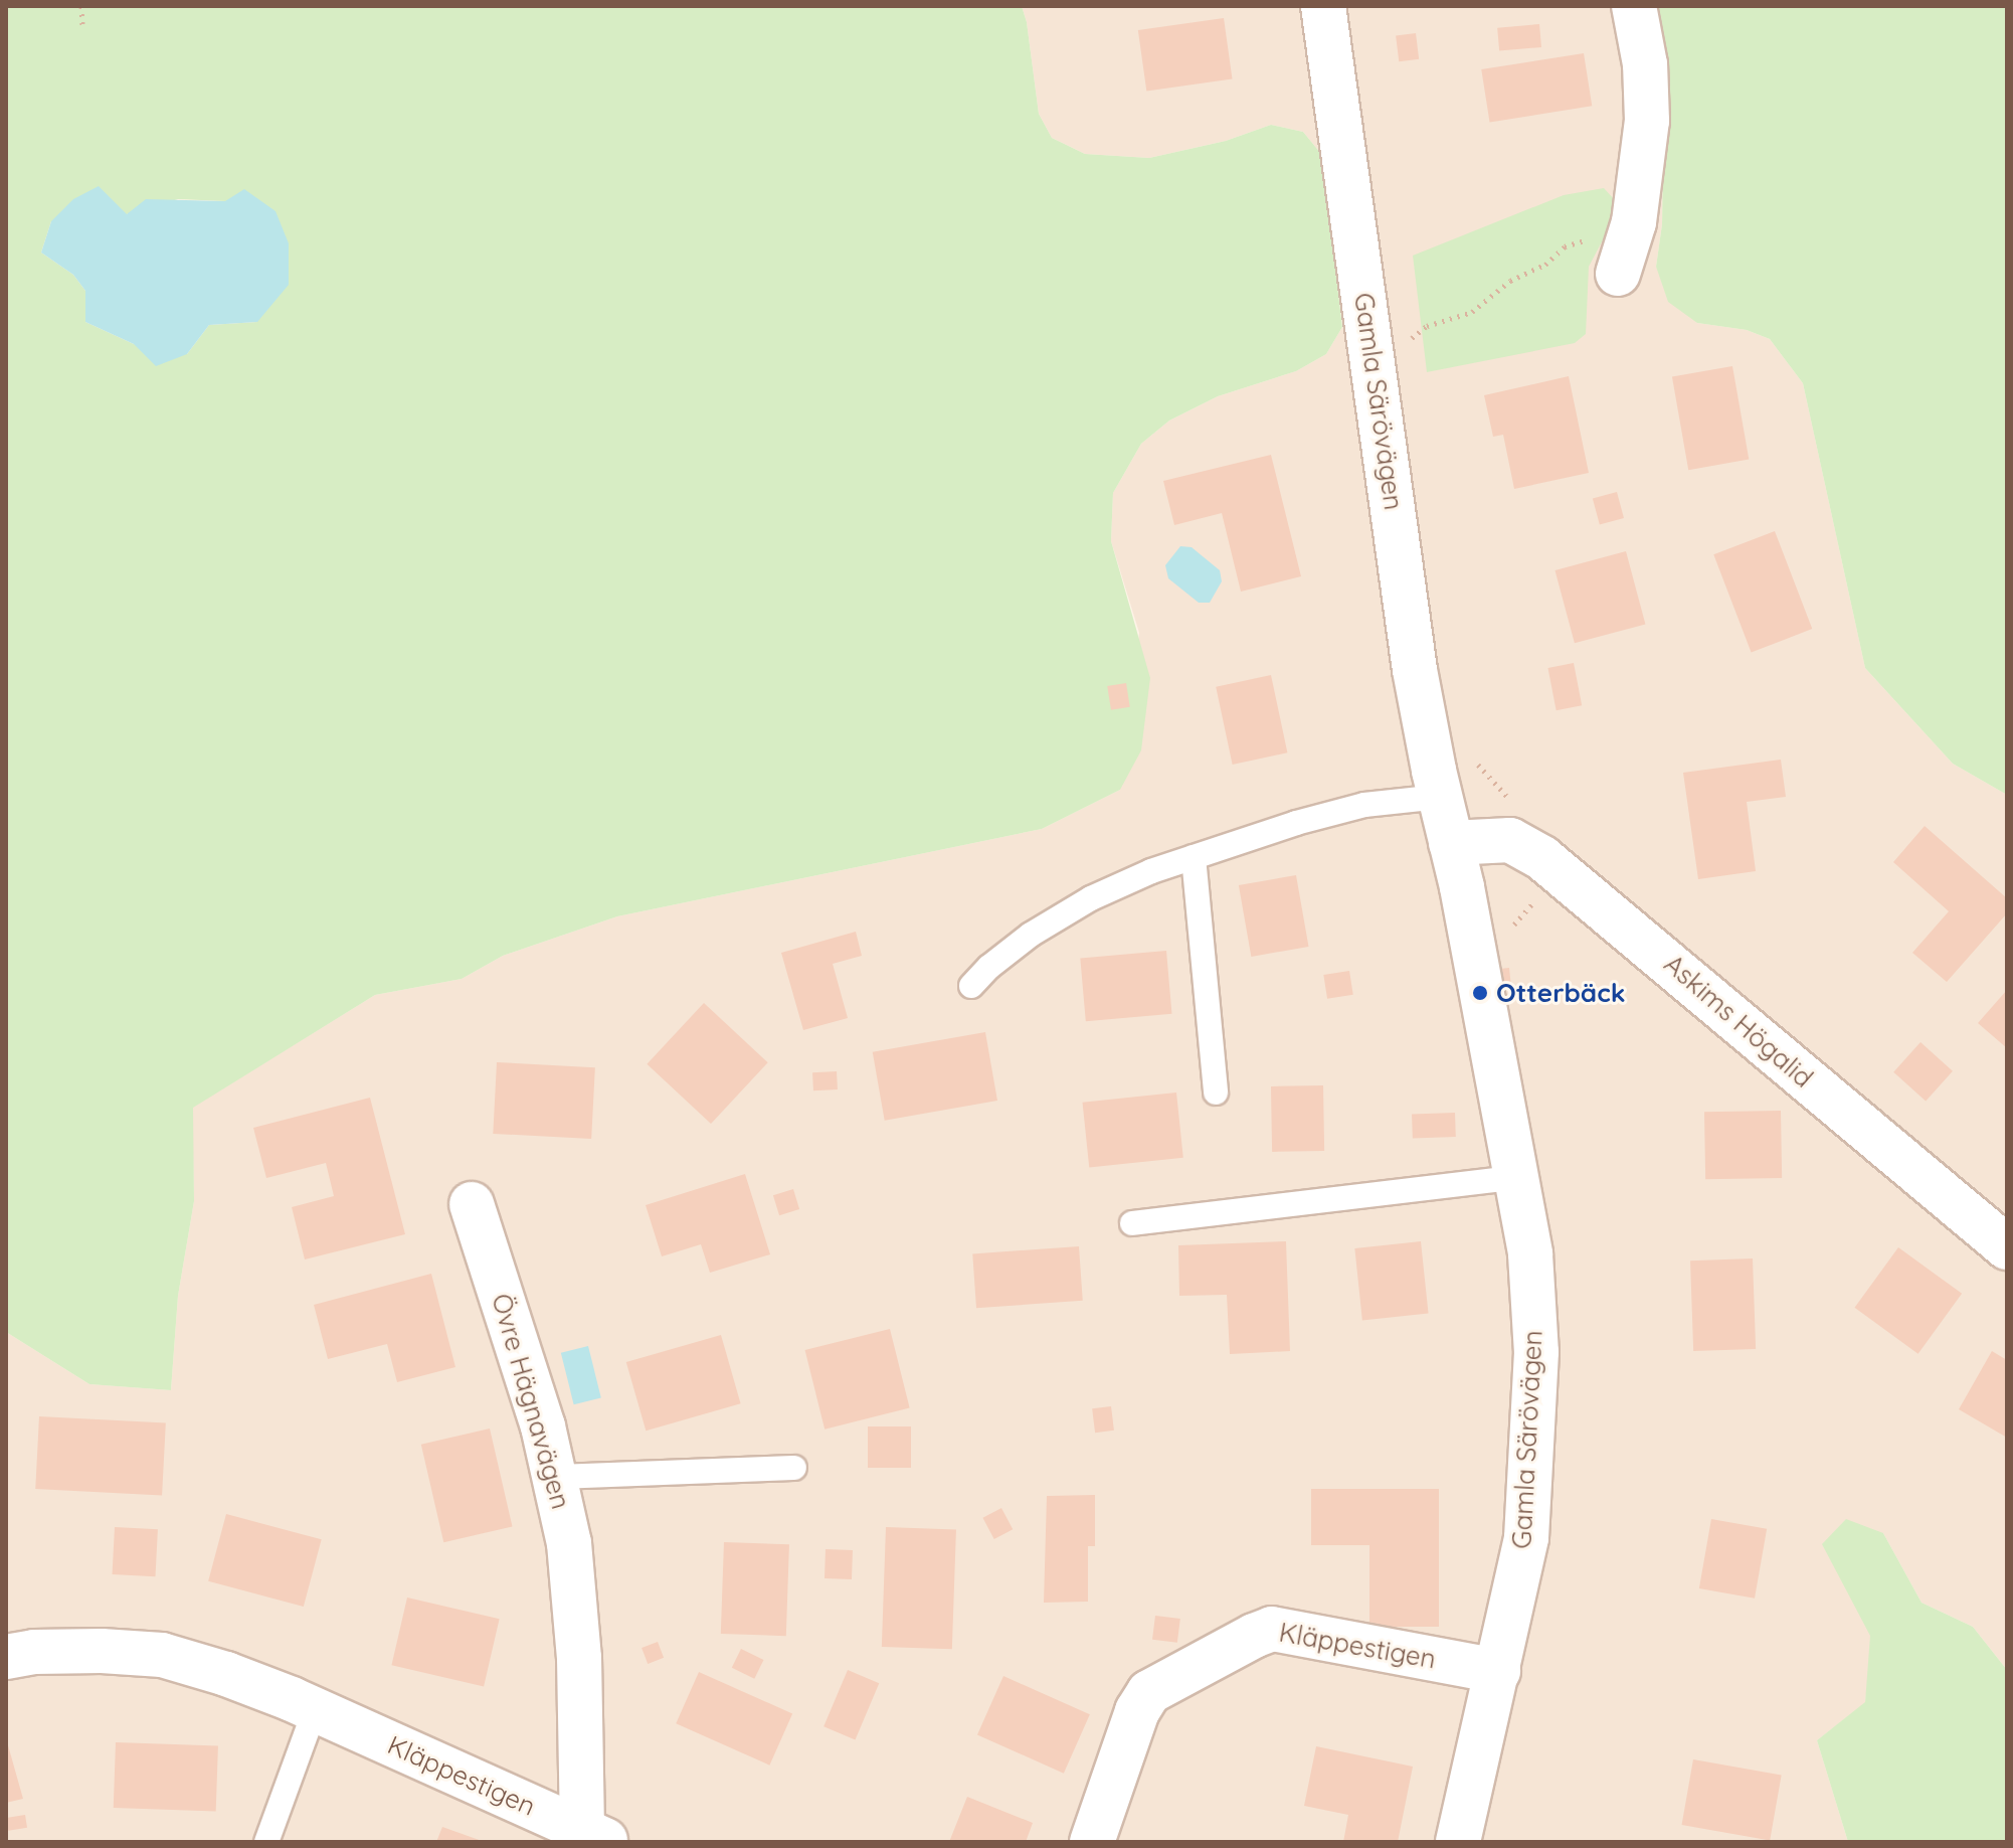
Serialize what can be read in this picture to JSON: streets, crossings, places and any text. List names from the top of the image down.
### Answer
{
  "streets": {
    "street": [
      "Gamla Särövägen",
      "Askims Högalid",
      "Övre Hägnavägen",
      "Kläppestigen"
    ]
  },
  "crossings": [
    ["Gamla Särövägen", "Askims Högalid"],
    ["Gamla Särövägen", "Kläppestigen"],
    ["Övre Hägnavägen", "Kläppestigen"]
  ],
  "places": ["Otterbäck"]
}
